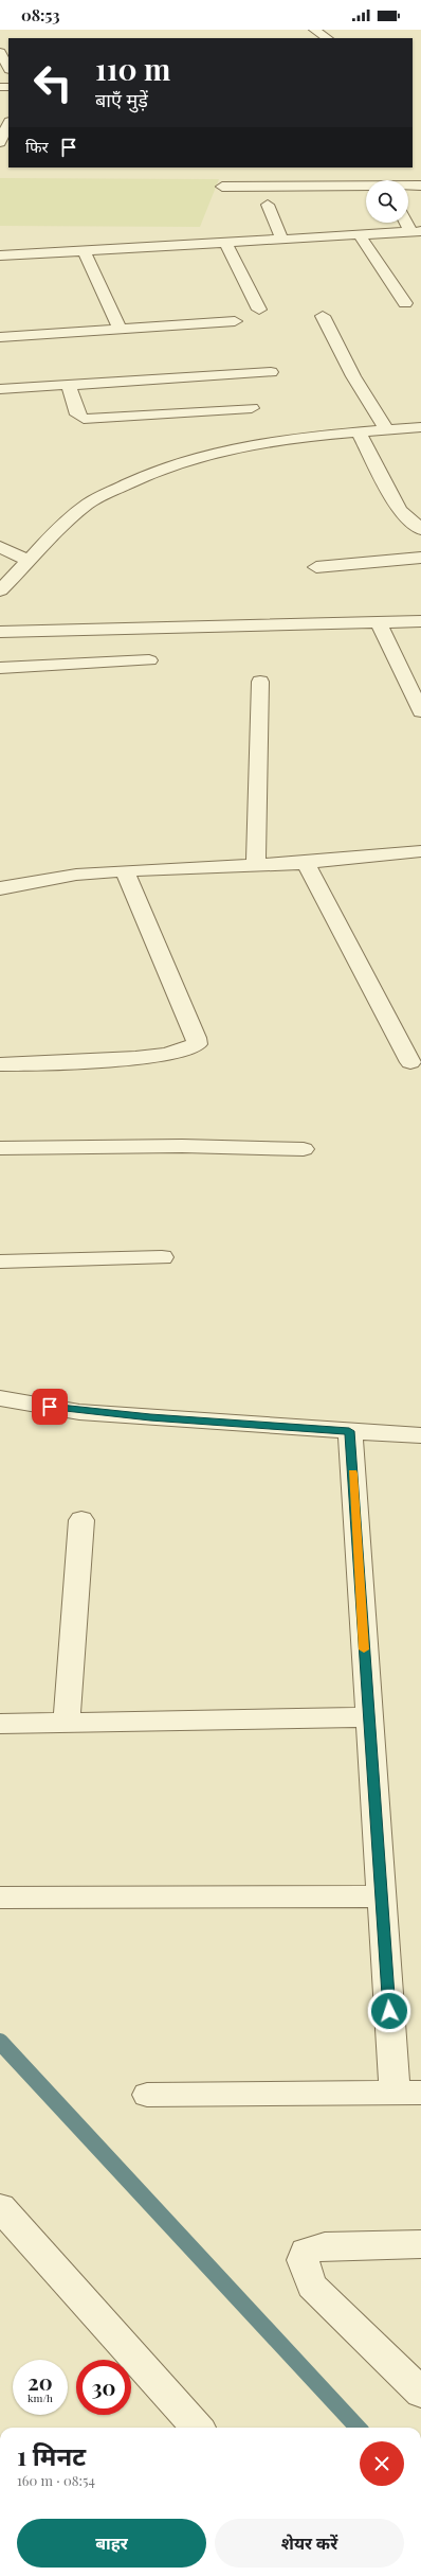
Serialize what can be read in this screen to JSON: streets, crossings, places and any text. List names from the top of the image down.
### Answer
{
  "page": {
    "status": "08:53",
    "turn": ["110 m", "बाएँ मुड़ें"],
    "then": "फिर",
    "speed": "20 km/h",
    "limit": "30",
    "heading": ["1 मिनट", "160 m · 08:54"],
    "buttons": ["बाहर", "शेयर करें"]
  }
}
